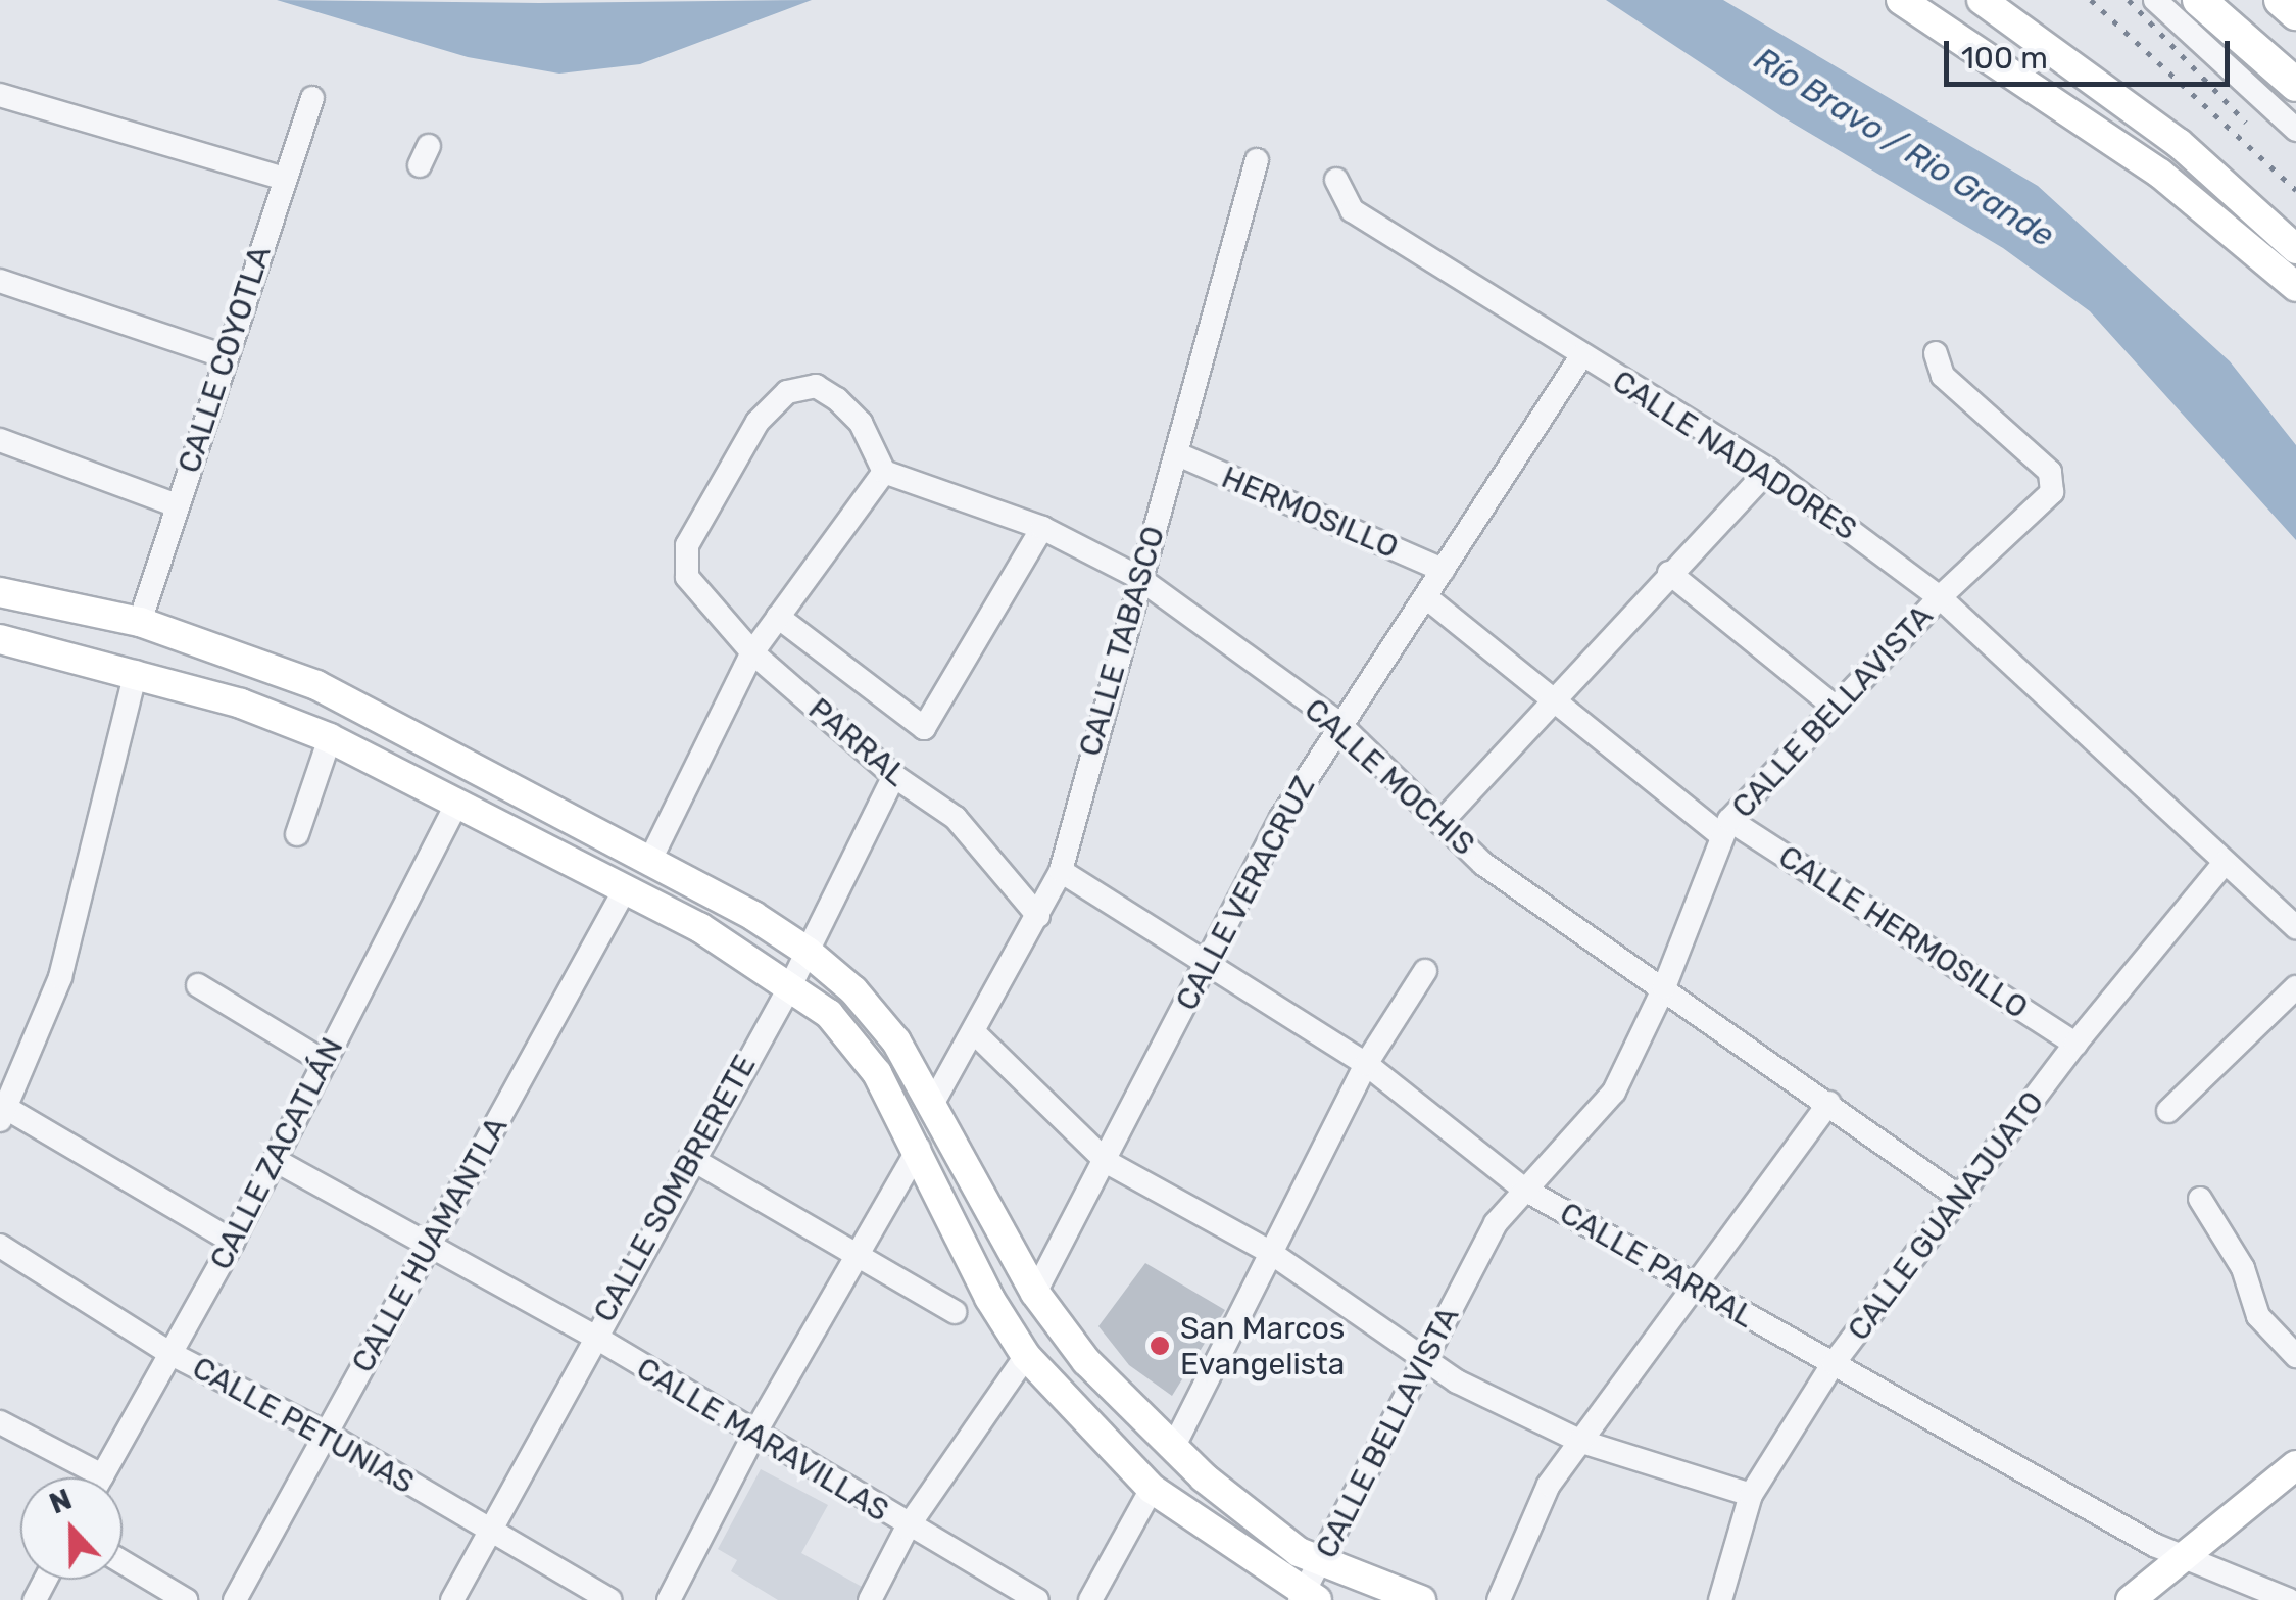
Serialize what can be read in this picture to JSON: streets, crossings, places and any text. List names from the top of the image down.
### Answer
{
  "streets": {
    "street": [
      "CALLE COYOTLA",
      "CALLE NADADORES",
      "HERMOSILLO",
      "CALLE TABASCO",
      "CALLE BELLAVISTA",
      "PARRAL",
      "CALLE MOCHIS",
      "CALLE VERACRUZ",
      "CALLE HERMOSILLO",
      "CALLE ZACATLÁN",
      "CALLE SOMBRERETE",
      "CALLE GUANAJUATO",
      "CALLE HUAMANTLA",
      "CALLE PARRAL",
      "CALLE PETUNIAS",
      "CALLE MARAVILLAS"
    ]
  },
  "crossings": [
    ["CALLE NADADORES", "CALLE BELLAVISTA"],
    ["CALLE NADADORES", "CALLE VERACRUZ"],
    ["CALLE NADADORES", "CALLE GUANAJUATO"],
    ["HERMOSILLO", "CALLE TABASCO"],
    ["HERMOSILLO", "CALLE VERACRUZ"],
    ["CALLE TABASCO", "PARRAL"],
    ["CALLE TABASCO", "CALLE MOCHIS"],
    ["CALLE TABASCO", "CALLE PARRAL"],
    ["CALLE BELLAVISTA", "CALLE MOCHIS"],
    ["CALLE BELLAVISTA", "CALLE HERMOSILLO"],
    ["CALLE BELLAVISTA", "CALLE PARRAL"],
    ["PARRAL", "CALLE MOCHIS"],
    ["PARRAL", "CALLE SOMBRERETE"],
    ["CALLE MOCHIS", "CALLE VERACRUZ"],
    ["CALLE MOCHIS", "CALLE GUANAJUATO"],
    ["CALLE VERACRUZ", "CALLE HERMOSILLO"],
    ["CALLE VERACRUZ", "CALLE PARRAL"],
    ["CALLE HERMOSILLO", "CALLE GUANAJUATO"],
    ["CALLE ZACATLÁN", "CALLE PETUNIAS"],
    ["CALLE ZACATLÁN", "CALLE MARAVILLAS"],
    ["CALLE SOMBRERETE", "CALLE PETUNIAS"],
    ["CALLE SOMBRERETE", "CALLE MARAVILLAS"],
    ["CALLE GUANAJUATO", "CALLE PARRAL"],
    ["CALLE HUAMANTLA", "CALLE PETUNIAS"],
    ["CALLE HUAMANTLA", "CALLE MARAVILLAS"]
  ],
  "water": ["Río Bravo / Rio Grande"],
  "places": ["San Marcos Evangelista"],
  "scale_bar": "100 m",
  "north": "top"
}
